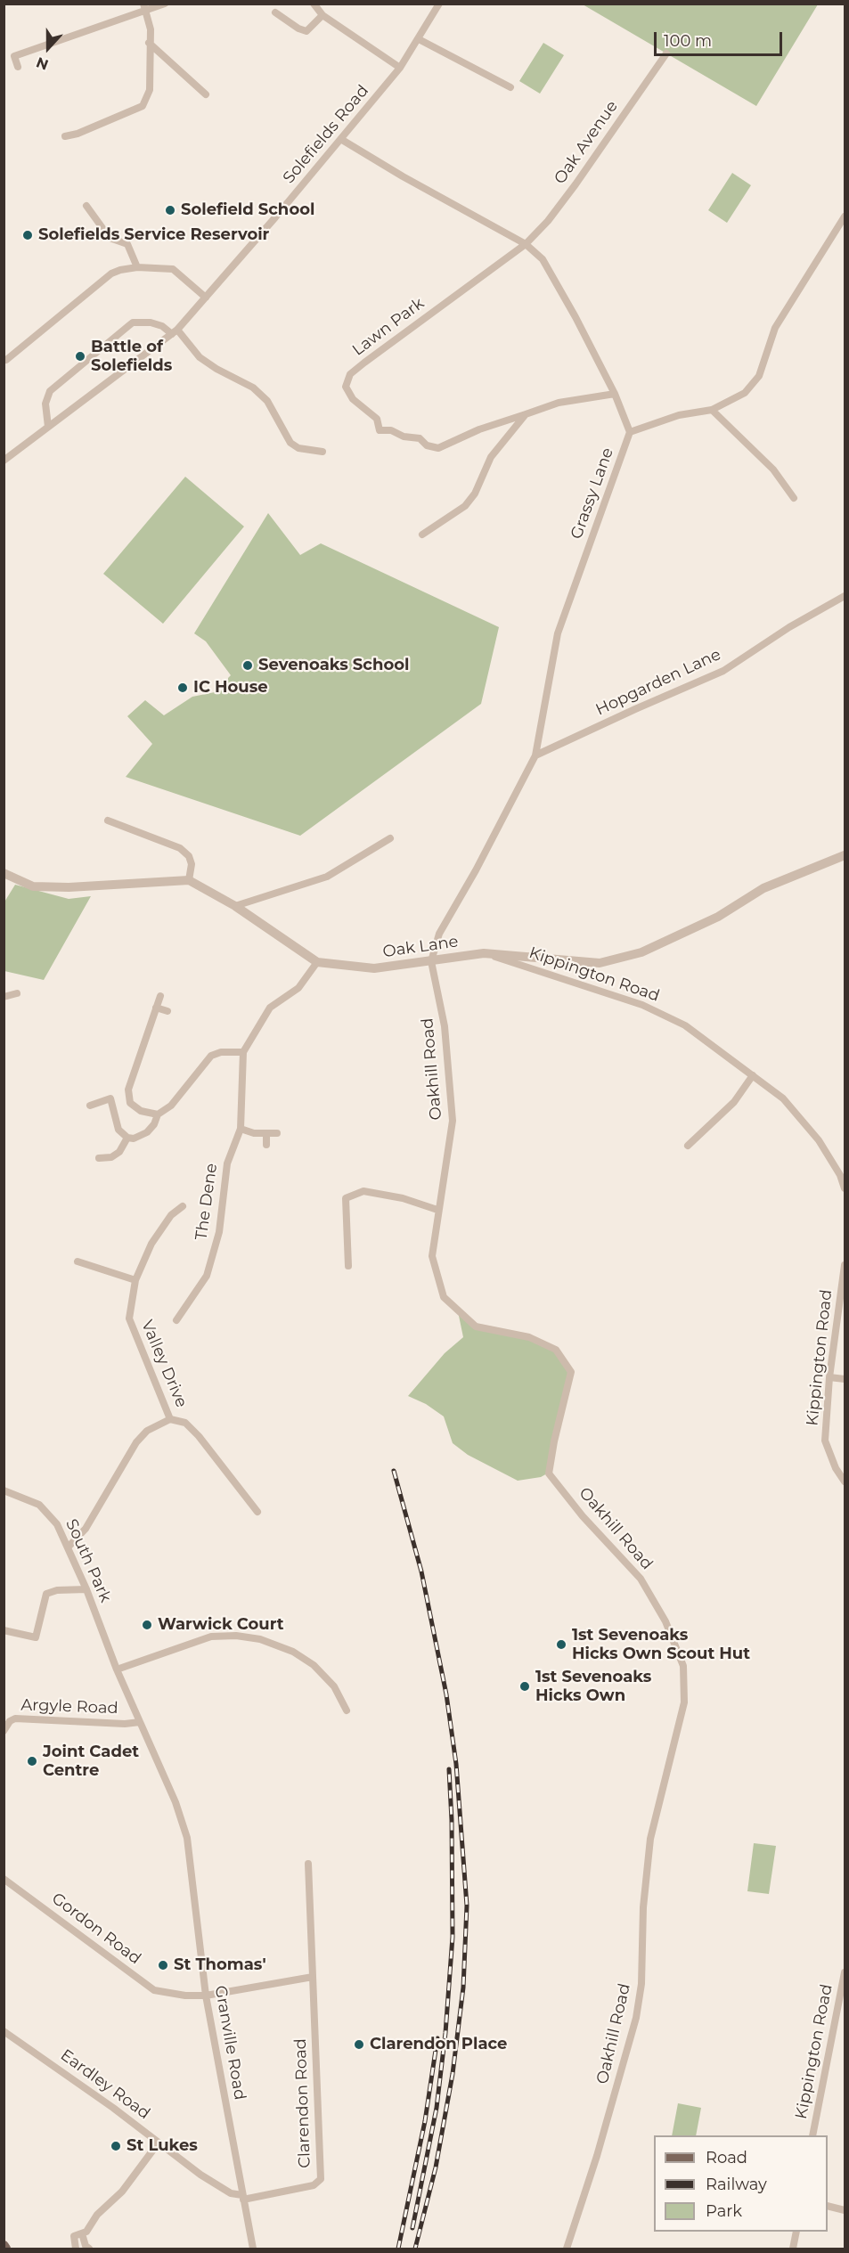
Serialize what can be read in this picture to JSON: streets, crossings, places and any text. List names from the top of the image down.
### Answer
{
  "streets": {
    "street": [
      "Solefields Road",
      "Oak Avenue",
      "Lawn Park",
      "Grassy Lane",
      "Hopgarden Lane",
      "Oak Lane",
      "Kippington Road",
      "Oakhill Road",
      "The Dene",
      "Valley Drive",
      "South Park",
      "Argyle Road",
      "Gordon Road",
      "Granville Road",
      "Eardley Road",
      "Clarendon Road"
    ]
  },
  "crossings": [
    ["Solefields Road", "Grassy Lane"],
    ["Oak Avenue", "Lawn Park"],
    ["Oak Avenue", "Grassy Lane"],
    ["Lawn Park", "Grassy Lane"],
    ["Grassy Lane", "Hopgarden Lane"],
    ["Grassy Lane", "Oak Lane"],
    ["Grassy Lane", "Oakhill Road"],
    ["Oak Lane", "Kippington Road"],
    ["Oak Lane", "Oakhill Road"],
    ["Oak Lane", "The Dene"],
    ["South Park", "Argyle Road"],
    ["South Park", "Granville Road"],
    ["Argyle Road", "Granville Road"],
    ["Gordon Road", "Granville Road"],
    ["Granville Road", "Eardley Road"],
    ["Granville Road", "Clarendon Road"],
    ["Eardley Road", "Clarendon Road"]
  ],
  "places": [
    "Solefield School",
    "Solefields Service Reservoir",
    "Battle of Solefields",
    "Sevenoaks School",
    "IC House",
    "Warwick Court",
    "1st Sevenoaks Hicks Own Scout Hut",
    "1st Sevenoaks Hicks Own",
    "Joint Cadet Centre",
    "St Thomas'",
    "Clarendon Place",
    "St Lukes"
  ],
  "legend": ["Road", "Railway", "Park"],
  "scale_bar": "100 m",
  "north": "bottom"
}
